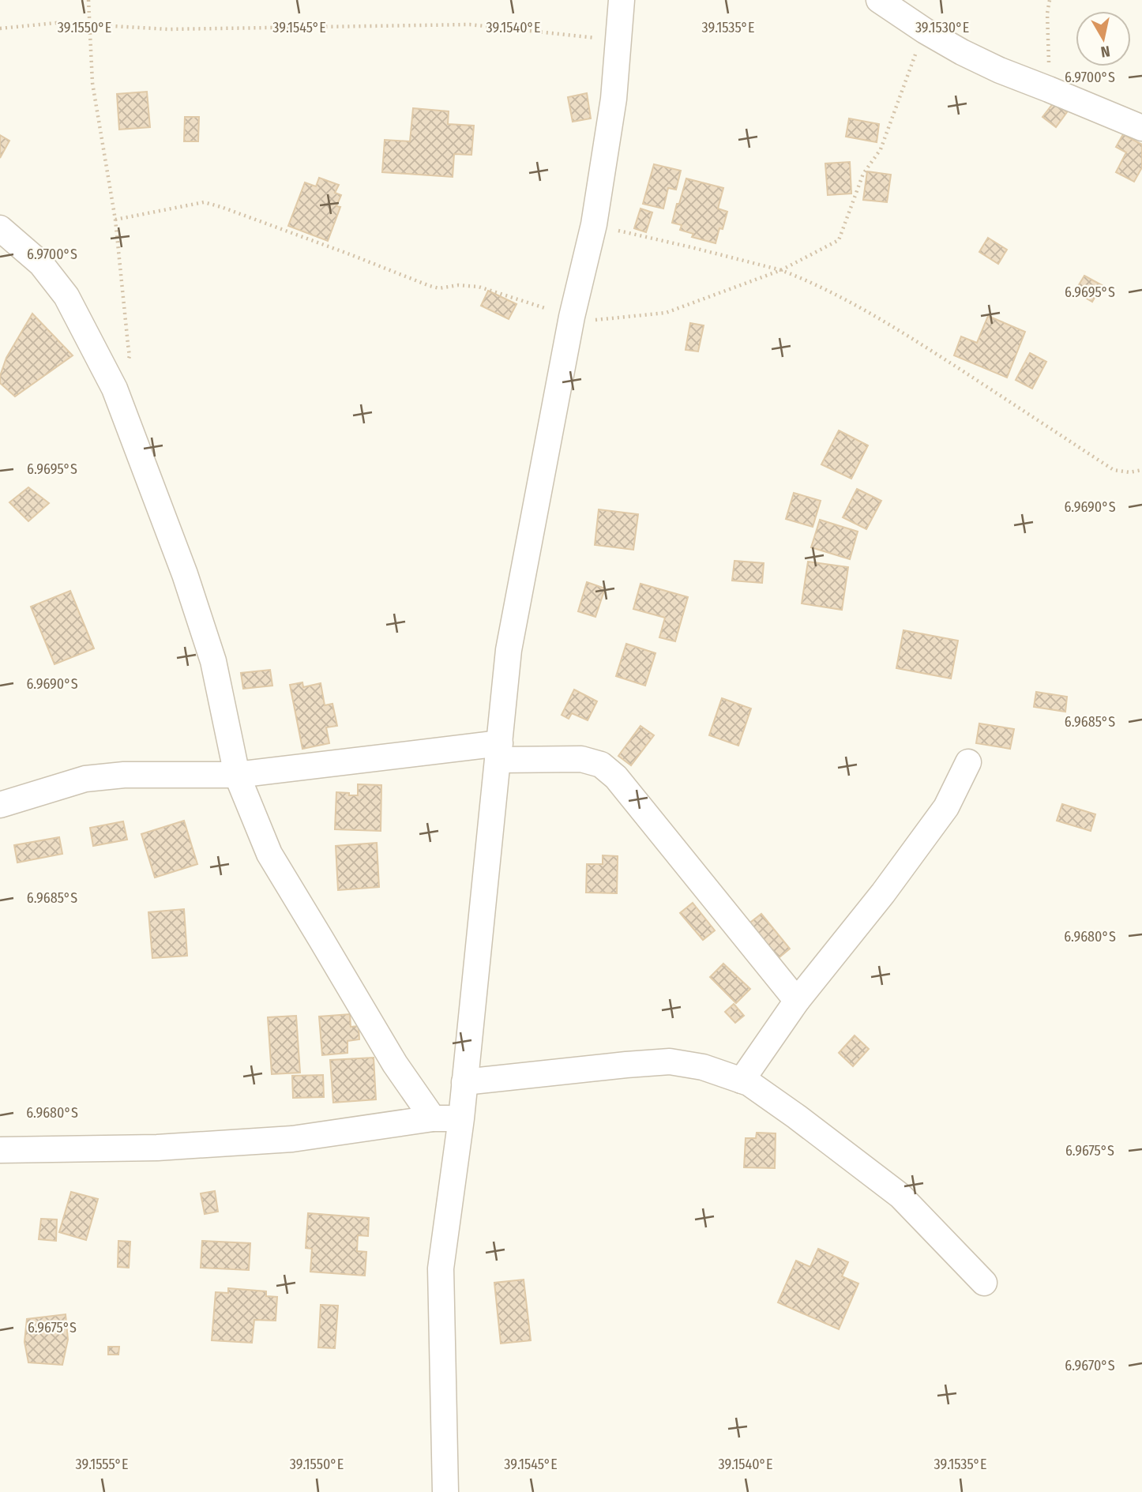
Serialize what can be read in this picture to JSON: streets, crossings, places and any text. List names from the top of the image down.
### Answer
{
  "north": "bottom",
  "coordinates": [
    "39.1550°E",
    "39.1545°E",
    "39.1540°E",
    "39.1535°E",
    "39.1530°E",
    "6.9700°S",
    "6.9695°S",
    "6.9690°S",
    "6.9685°S",
    "6.9680°S",
    "6.9675°S",
    "6.9670°S",
    "39.1555°E"
  ]
}
